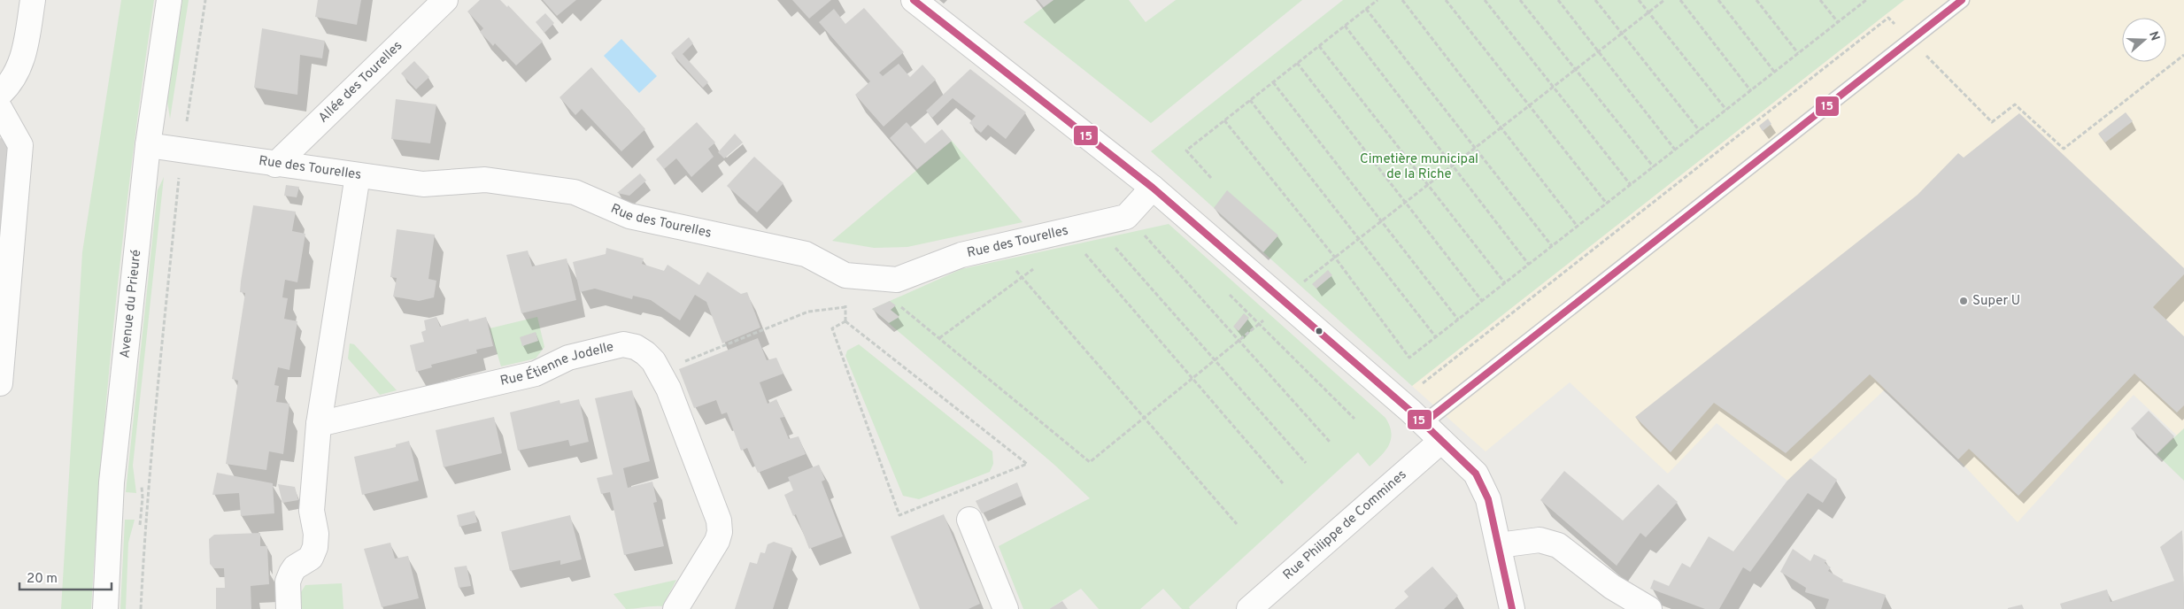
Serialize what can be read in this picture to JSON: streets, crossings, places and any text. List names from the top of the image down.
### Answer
{
  "streets": {
    "street": [
      "Allée des Tourelles",
      "Rue des Tourelles",
      "Avenue du Prieuré",
      "Rue Étienne Jodelle",
      "Rue Philippe de Commines"
    ]
  },
  "crossings": [
    ["Allée des Tourelles", "Rue des Tourelles"],
    ["Rue des Tourelles", "Avenue du Prieuré"]
  ],
  "parks": ["Cimetière municipal de la Riche"],
  "places": ["Super U"],
  "lines": ["transit line 15"],
  "scale_bar": "20 m",
  "north": "right"
}
